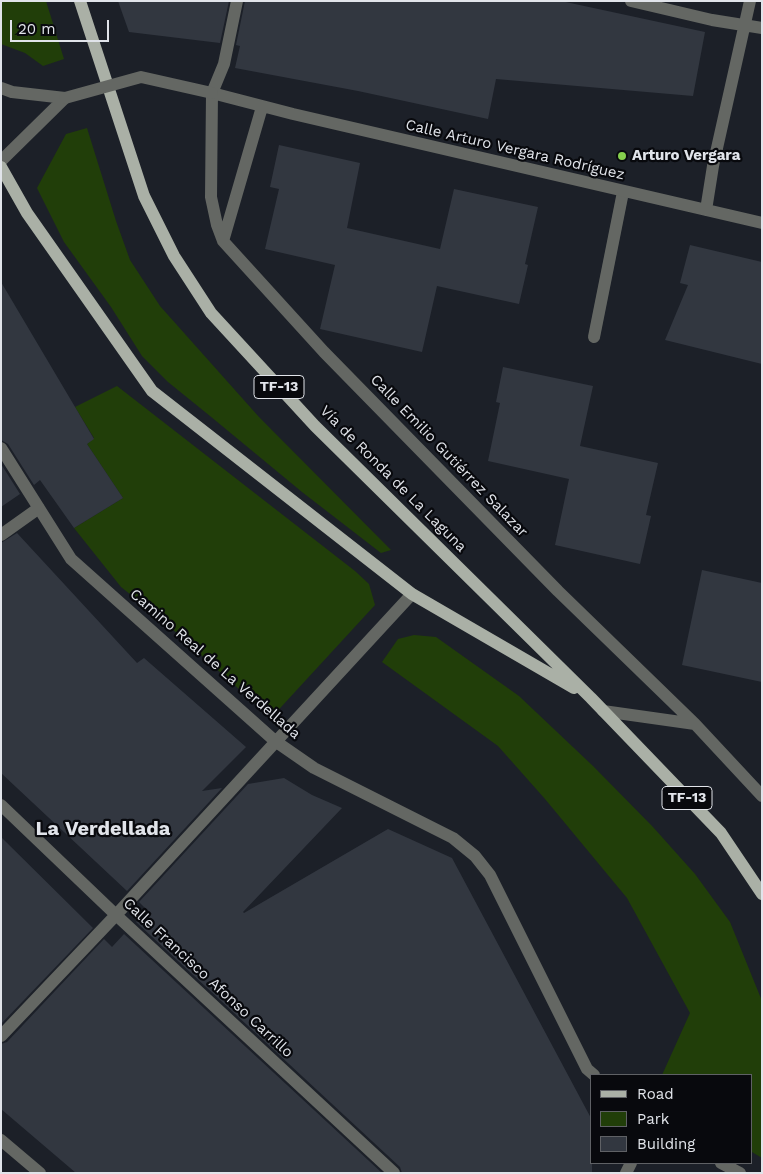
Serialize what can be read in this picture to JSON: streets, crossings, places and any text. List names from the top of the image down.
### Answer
{
  "streets": {
    "main road": ["TF-13", "Vía de Ronda de La Laguna"],
    "street": [
      "Calle Arturo Vergara Rodríguez",
      "Calle Emilio Gutiérrez Salazar",
      "Camino Real de La Verdellada",
      "Calle Francisco Afonso Carrillo"
    ]
  },
  "crossings": [
    ["Calle Arturo Vergara Rodríguez", "Calle Emilio Gutiérrez Salazar"]
  ],
  "districts": ["La Verdellada"],
  "places": ["Arturo Vergara"],
  "legend": ["Road", "Park", "Building"],
  "scale_bar": "20 m"
}
